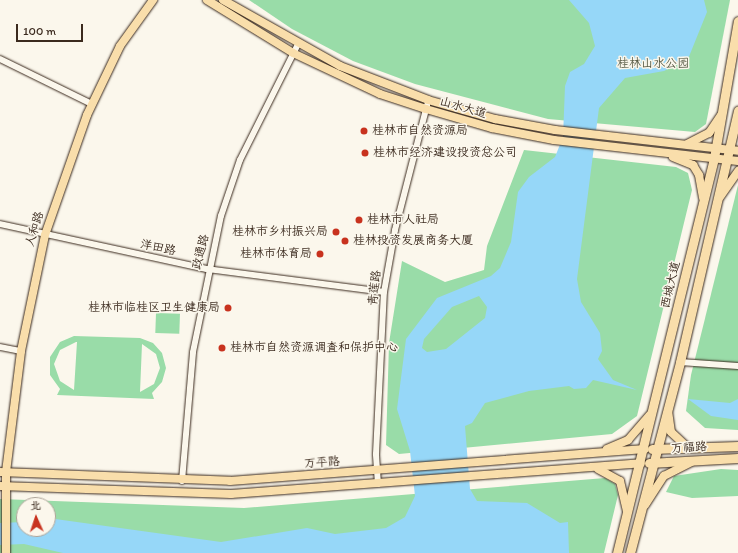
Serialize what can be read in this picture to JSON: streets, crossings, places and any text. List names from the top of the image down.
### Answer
{
  "streets": {
    "highway": ["西城大道", "万福路"],
    "main road": ["山水大道", "人和路", "万平路"],
    "street": ["洋田路", "政通路", "青莲路"]
  },
  "crossings": [
    ["山水大道", "政通路"],
    ["山水大道", "西城大道"],
    ["山水大道", "青莲路"],
    ["人和路", "洋田路"],
    ["人和路", "万平路"],
    ["洋田路", "政通路"],
    ["洋田路", "青莲路"],
    ["政通路", "万平路"],
    ["西城大道", "万福路"],
    ["西城大道", "万平路"],
    ["青莲路", "万平路"],
    ["万福路", "万平路"]
  ],
  "parks": ["桂林山水公园"],
  "places": [
    "桂林市自然资源局",
    "桂林市经济建设投资总公司",
    "桂林市人社局",
    "桂林市乡村振兴局",
    "桂林投资发展商务大厦",
    "桂林市体育局",
    "桂林市临桂区卫生健康局",
    "桂林市自然资源调查和保护中心"
  ],
  "scale_bar": "100 m",
  "north": "top"
}
